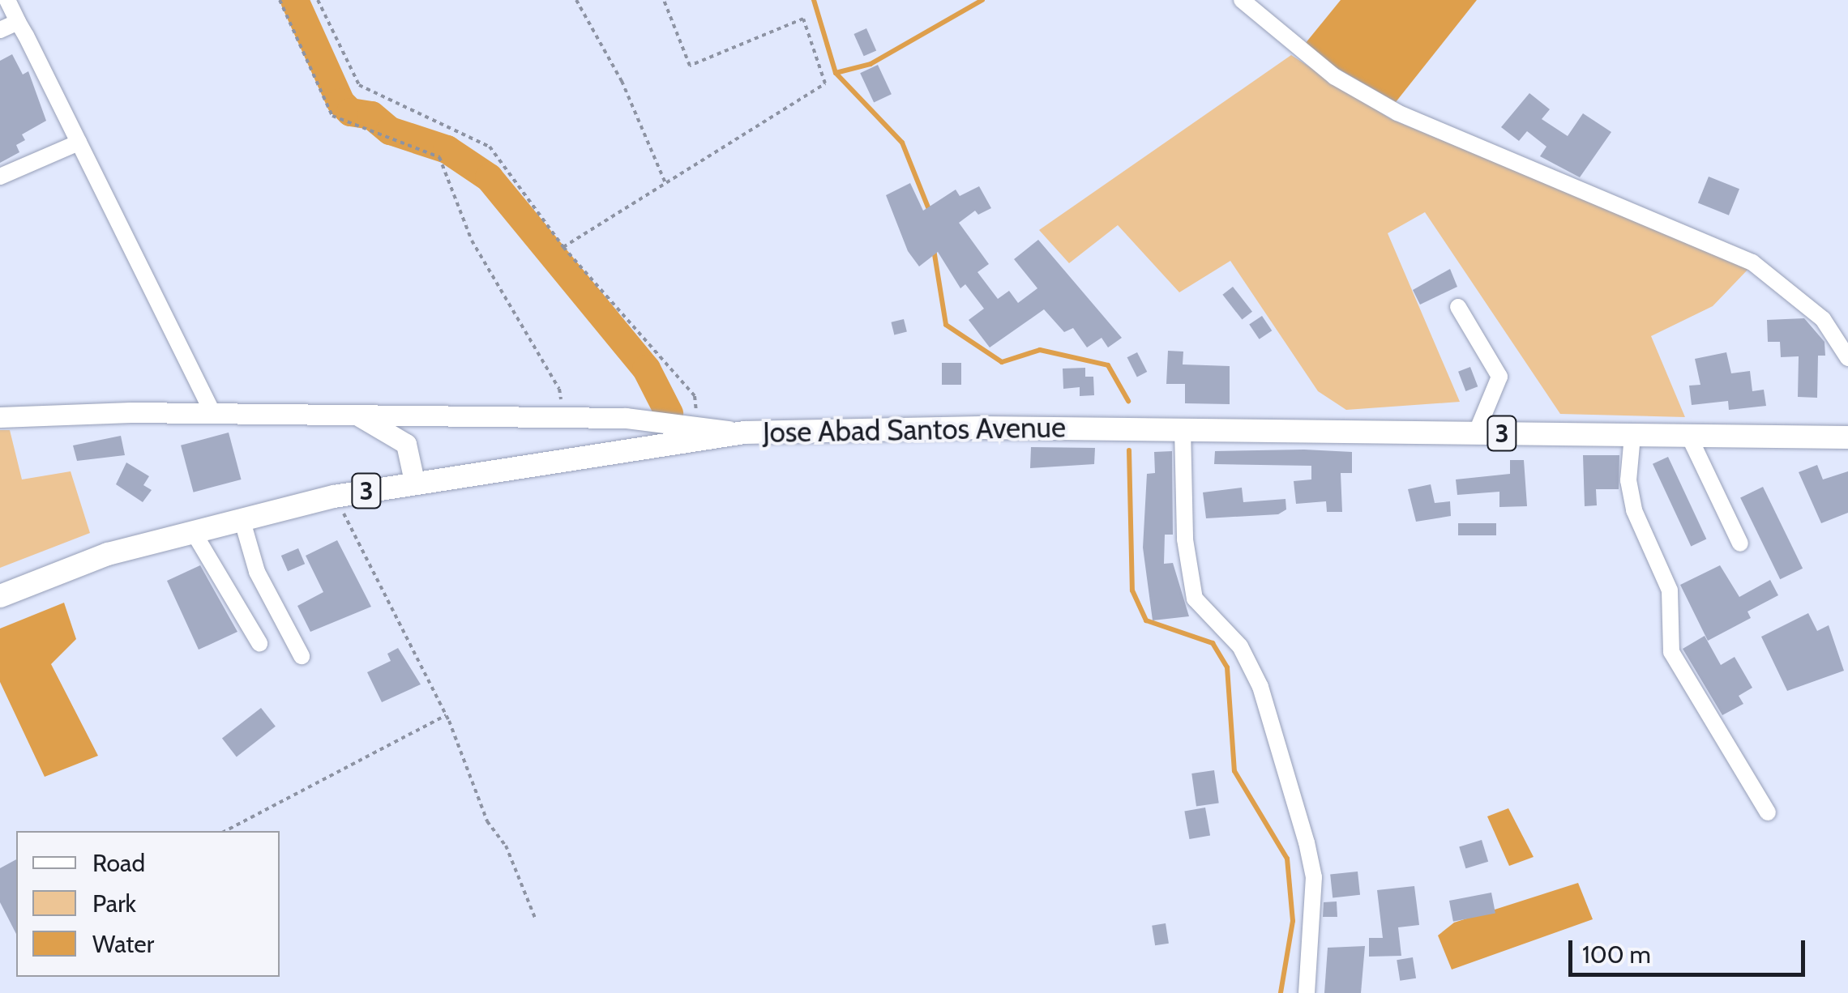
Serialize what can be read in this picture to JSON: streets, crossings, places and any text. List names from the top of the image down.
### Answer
{
  "streets": {
    "highway": ["Jose Abad Santos Avenue", "3"]
  },
  "legend": ["Road", "Park", "Water"],
  "scale_bar": "100 m"
}
